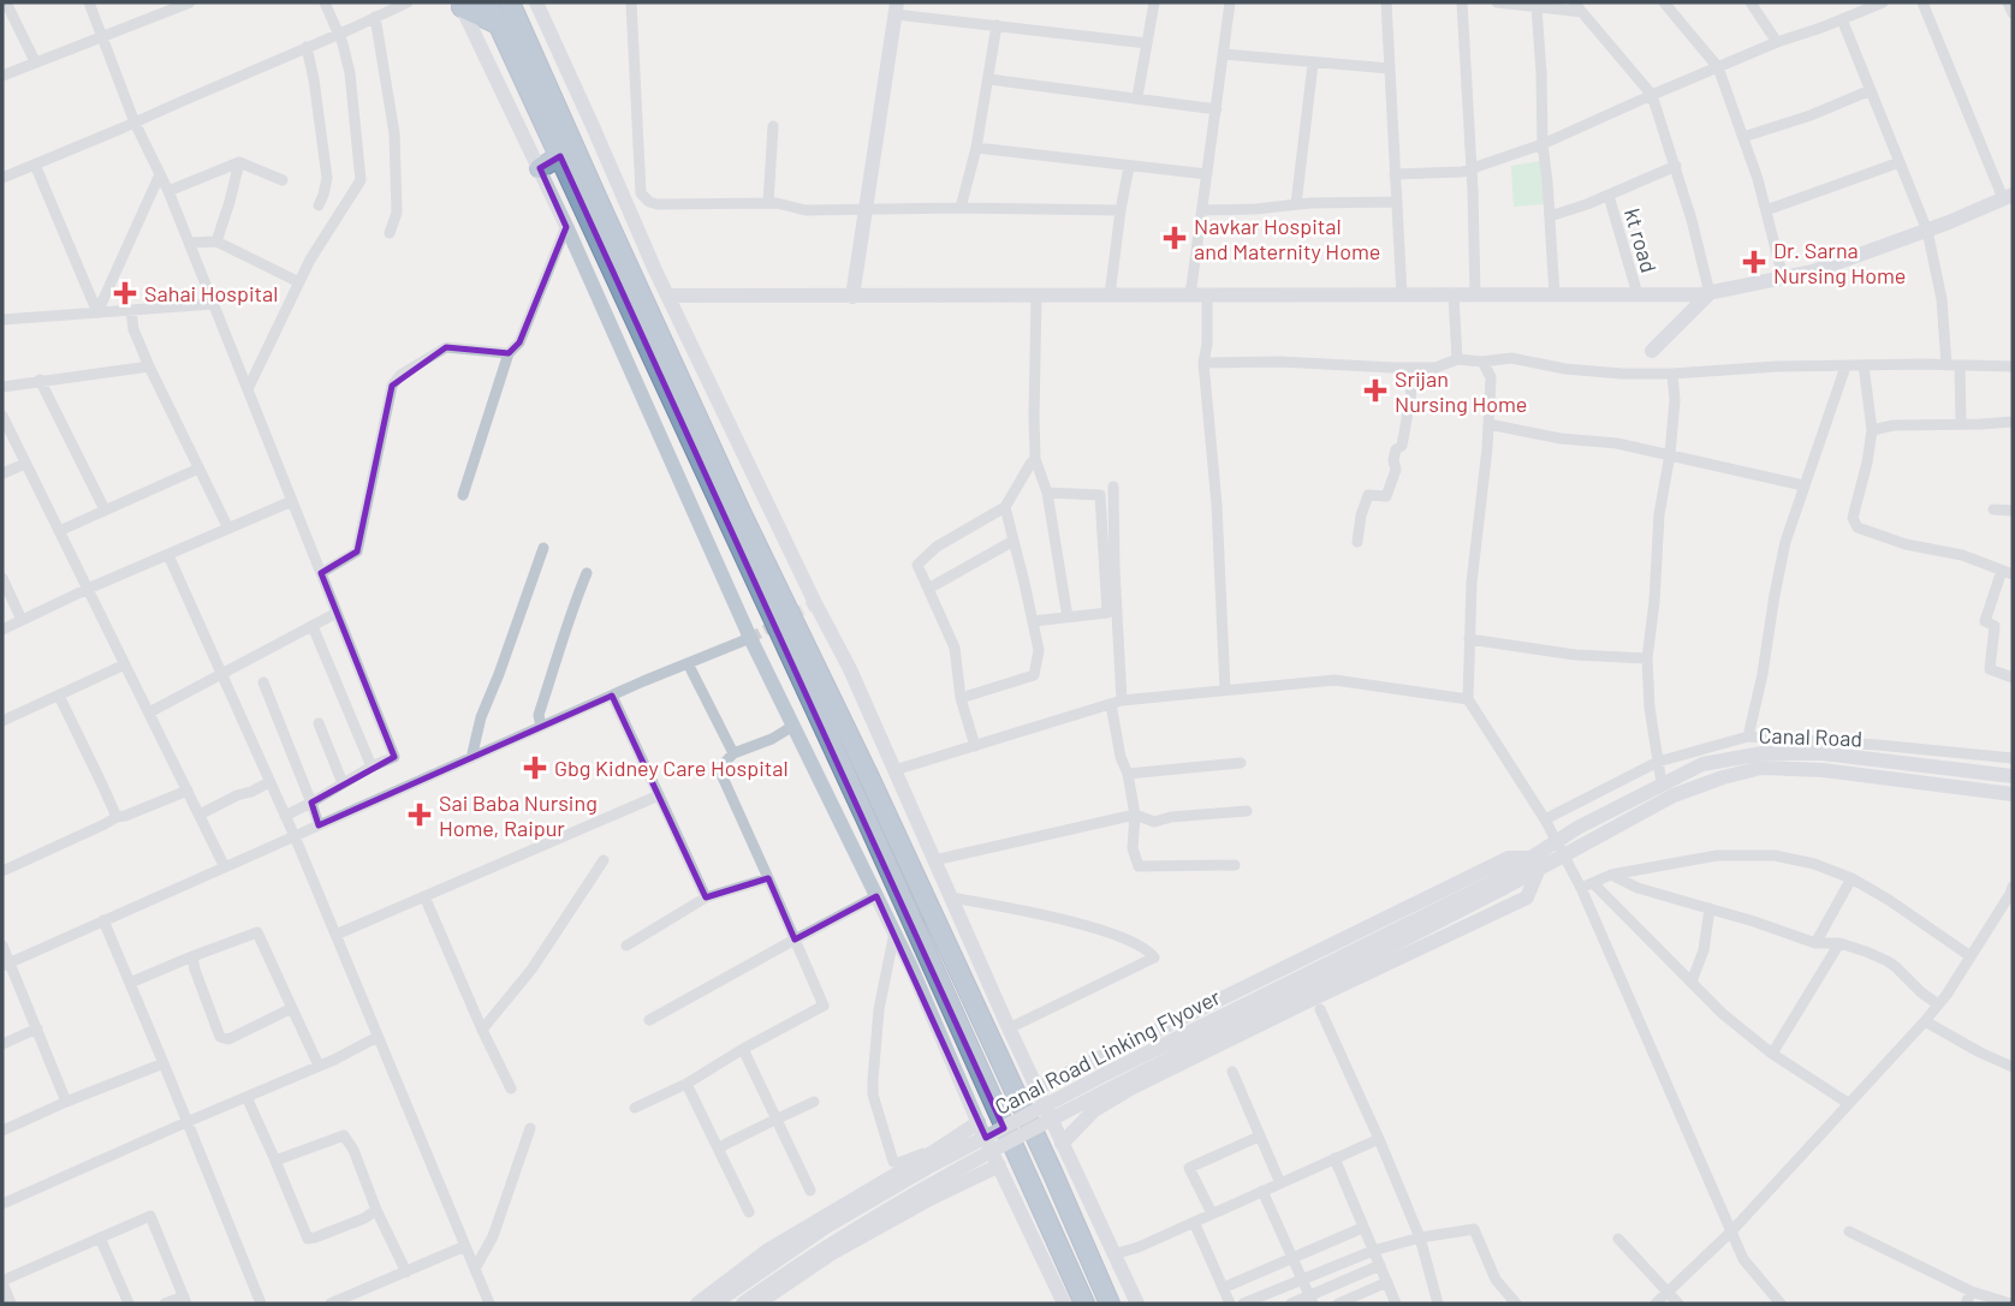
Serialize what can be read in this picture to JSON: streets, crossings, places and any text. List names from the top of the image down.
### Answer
{
  "streets": {
    "main road": ["Canal Road", "Canal Road Linking Flyover"],
    "street": ["kt road"]
  },
  "crossings": [
    ["Canal Road", "Canal Road Linking Flyover"]
  ],
  "places": {
    "health": [
      "Navkar Hospital and Maternity Home",
      "Dr. Sarna Nursing Home",
      "Sahai Hospital",
      "Srijan Nursing Home",
      "Gbg Kidney Care Hospital",
      "Sai Baba Nursing Home, Raipur"
    ]
  }
}
